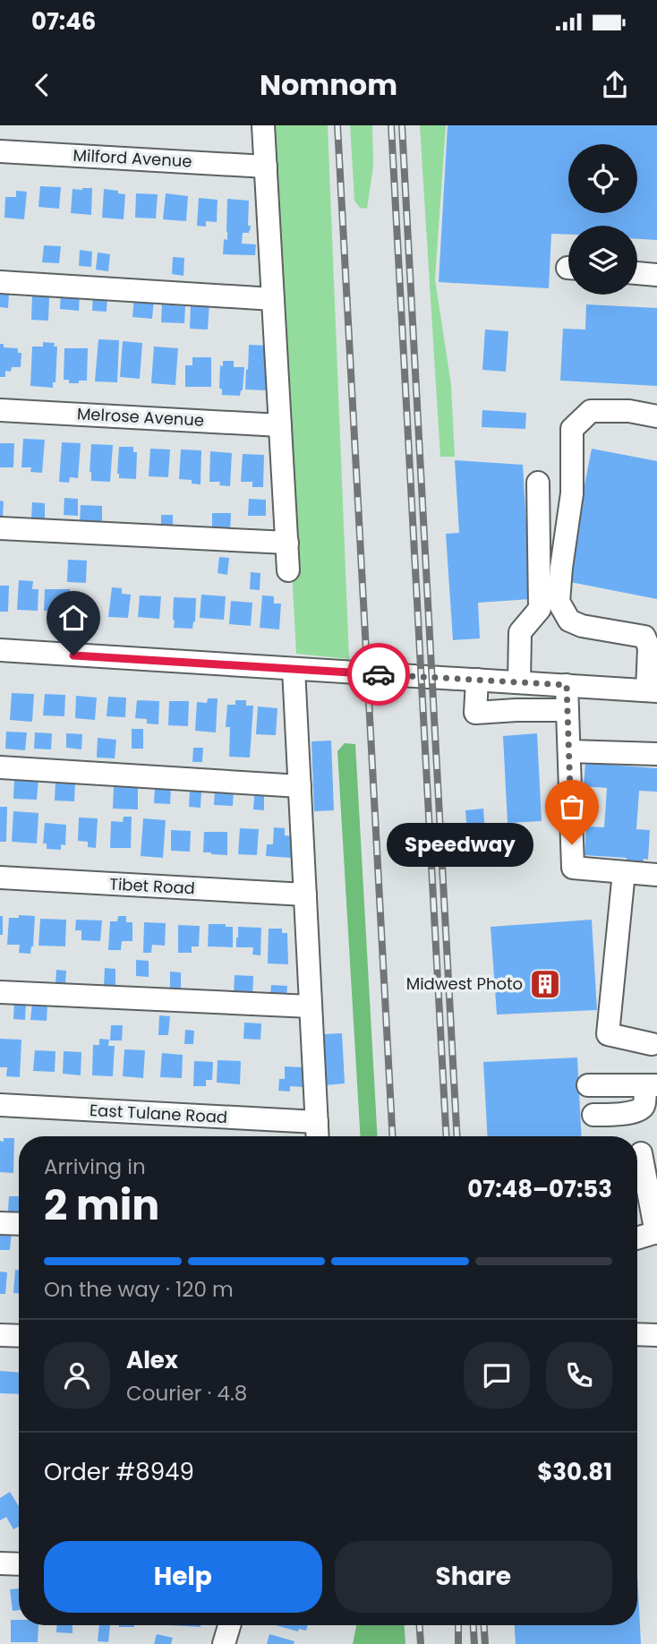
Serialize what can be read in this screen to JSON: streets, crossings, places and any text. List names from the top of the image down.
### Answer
{
  "streets": {
    "street": [
      "Milford Avenue",
      "Melrose Avenue",
      "Tibet Road",
      "East Tulane Road"
    ]
  },
  "places": {
    "other": ["Speedway"],
    "building": ["Midwest Photo"]
  },
  "page": {
    "status": "07:46",
    "header": "Nomnom",
    "bubble": "Speedway",
    "heading": ["2 min", "Arriving in", "07:48–07:53"],
    "panel": [
      "Alex",
      "Courier · 4.8",
      "Order #8949",
      "$30.81"
    ],
    "bar": "On the way · 120 m",
    "buttons": ["Help", "Share"]
  }
}
